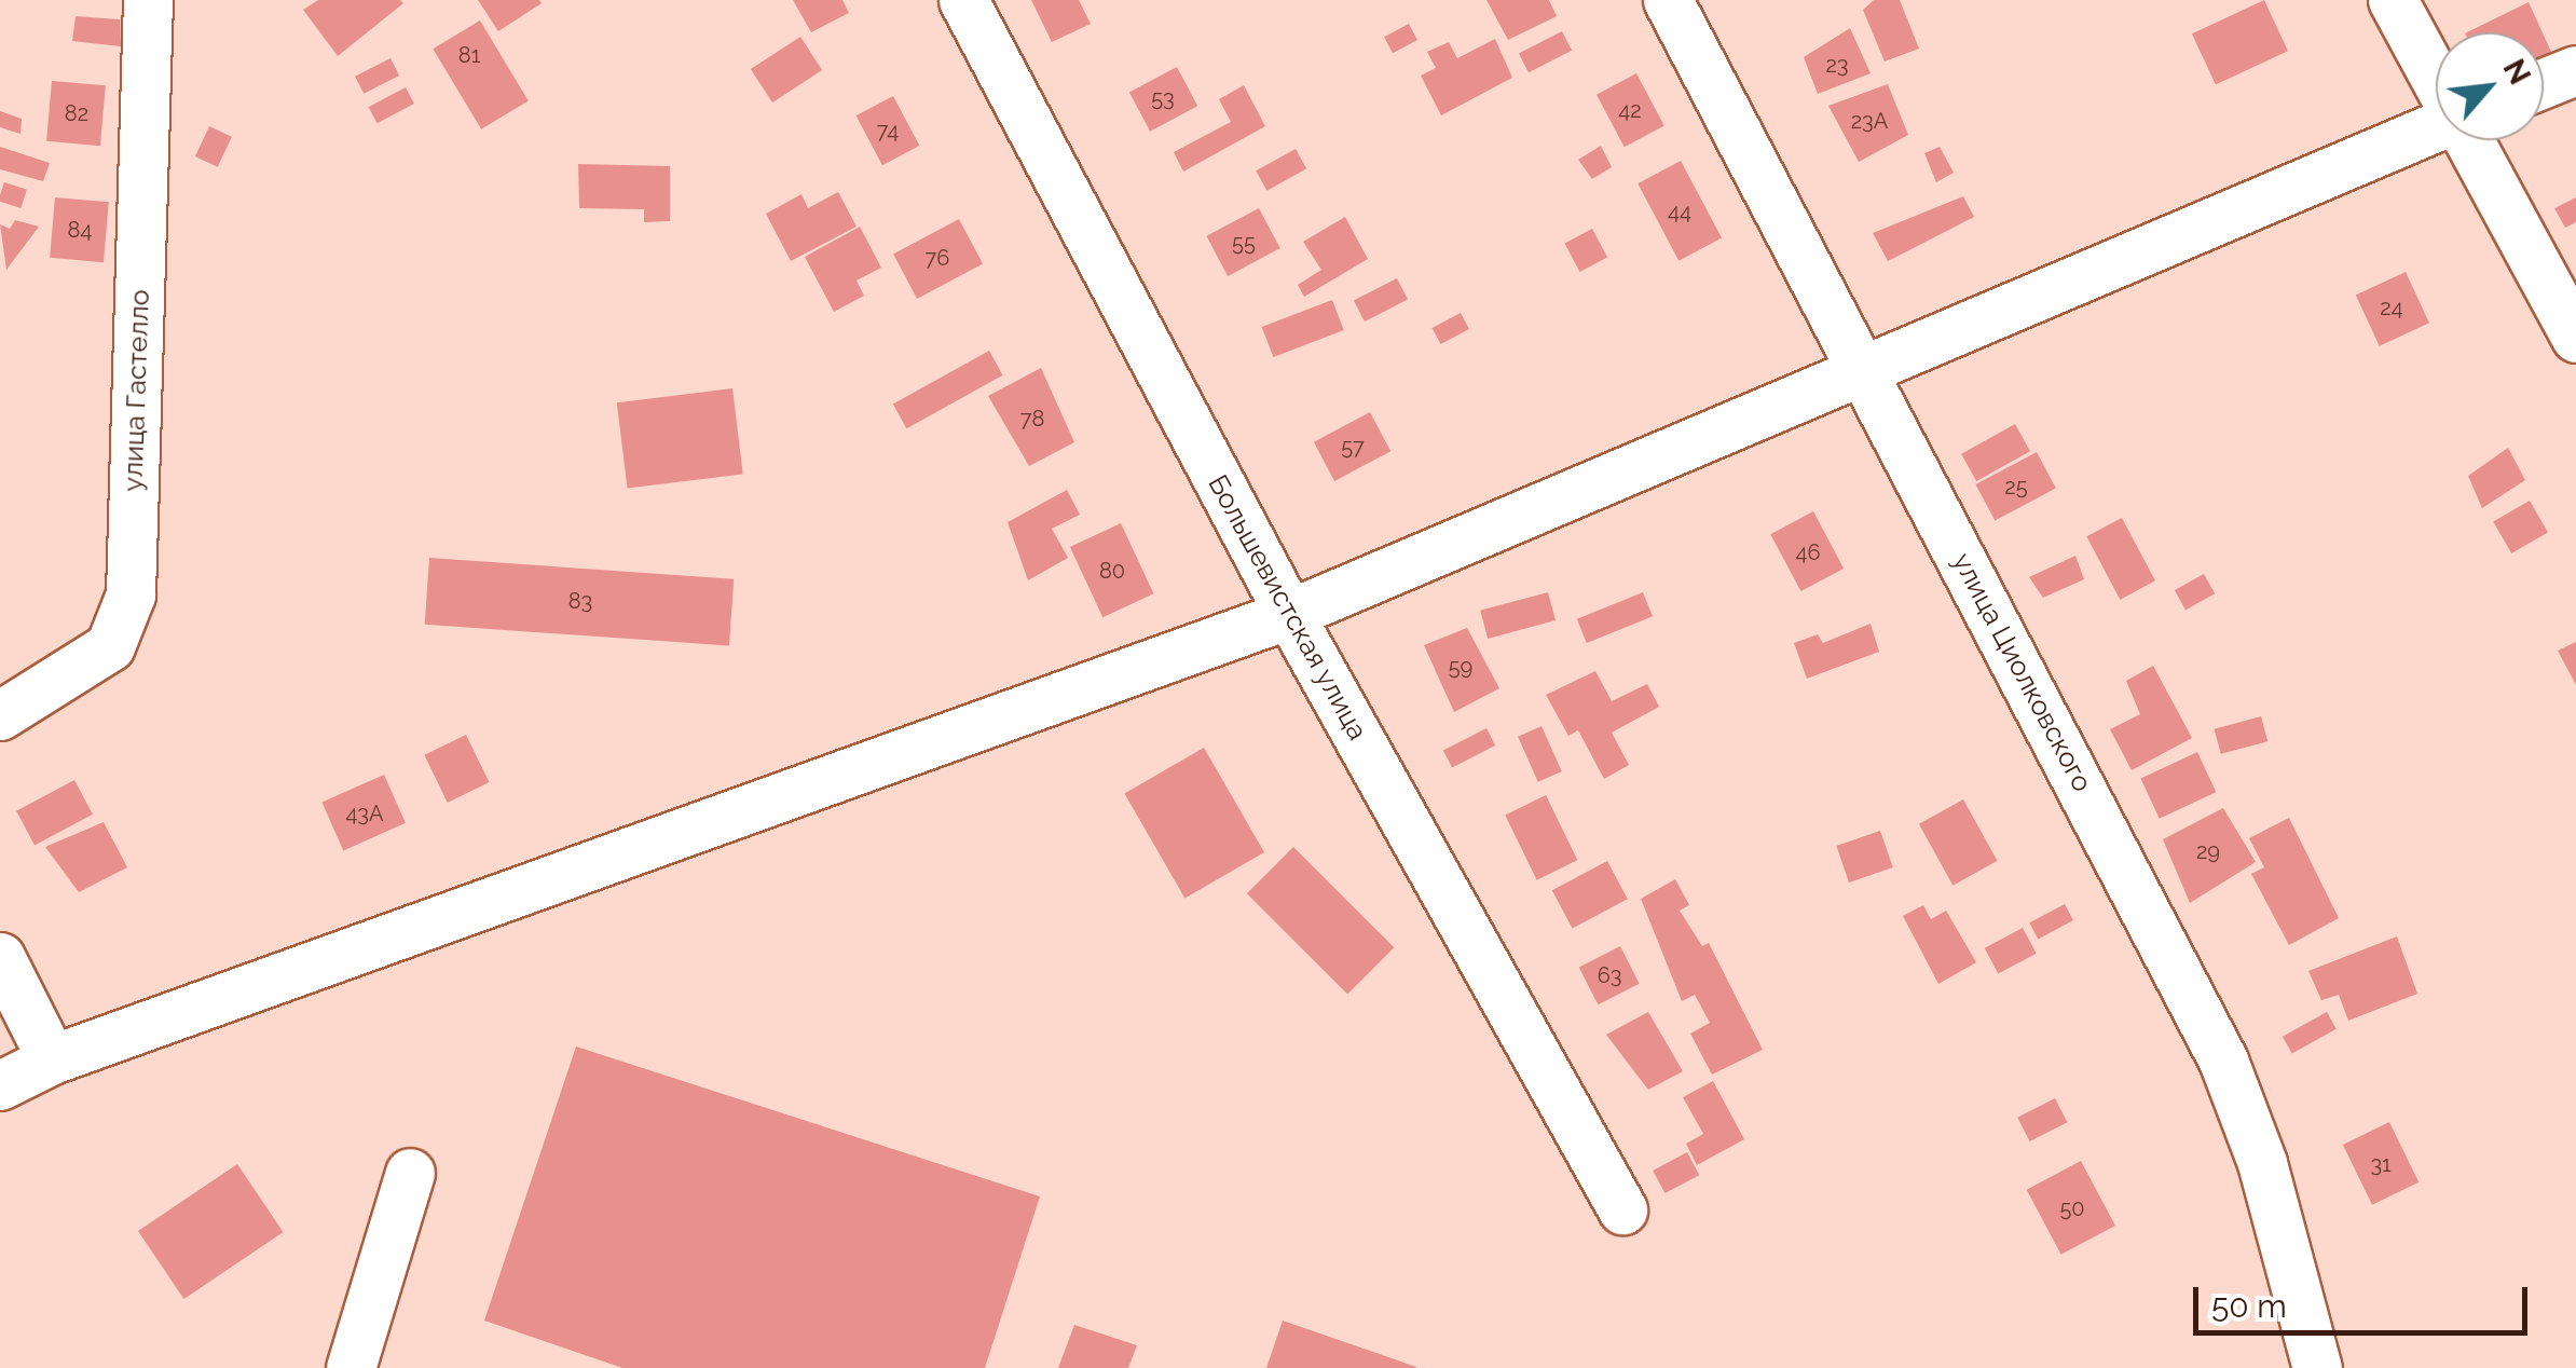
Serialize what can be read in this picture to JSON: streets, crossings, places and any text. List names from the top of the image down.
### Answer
{
  "streets": {
    "street": ["улица Гастелло", "Большевистская улица", "улица Циолковского"]
  },
  "house_numbers": [
    "81",
    "23",
    "53",
    "42",
    "82",
    "23А",
    "74",
    "44",
    "84",
    "55",
    "76",
    "24",
    "78",
    "57",
    "25",
    "46",
    "80",
    "83",
    "59",
    "43А",
    "29",
    "63",
    "31",
    "50"
  ],
  "scale_bar": "50 m",
  "north": "top right"
}
